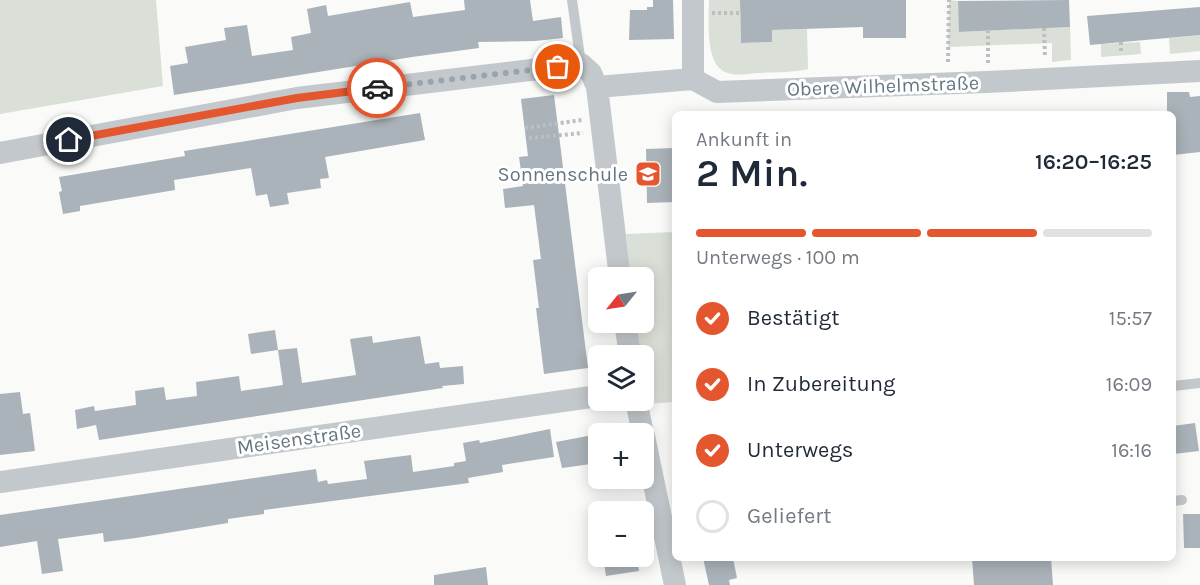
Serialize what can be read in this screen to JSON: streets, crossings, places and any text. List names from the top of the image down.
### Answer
{
  "streets": {
    "street": ["Obere Wilhelmstraße", "Meisenstraße"]
  },
  "places": {
    "school or university": ["Sonnenschule"]
  },
  "north": "bottom left",
  "page": {
    "heading": ["2 Min.", "Ankunft in", "16:20–16:25"],
    "bar": "Unterwegs · 100 m",
    "map_buttons": ["+", "−"],
    "list": [
      ["Bestätigt", "15:57"],
      ["In Zubereitung", "16:09"],
      ["Unterwegs", "16:16"],
      "Geliefert"
    ]
  }
}
